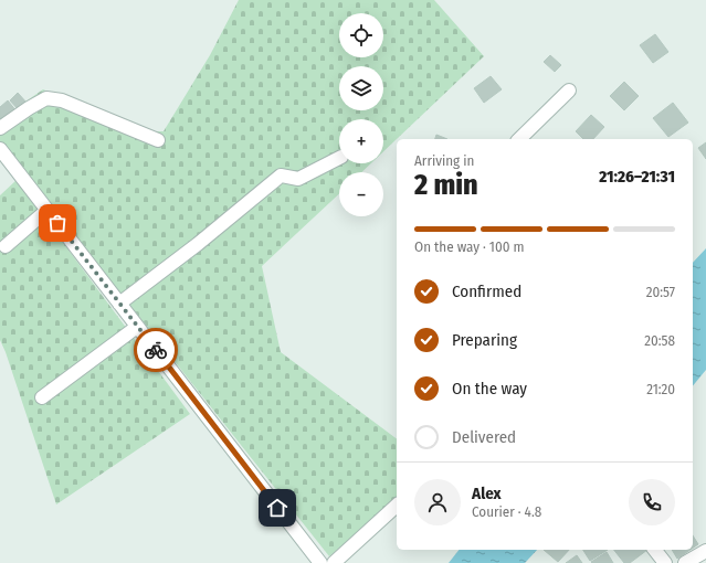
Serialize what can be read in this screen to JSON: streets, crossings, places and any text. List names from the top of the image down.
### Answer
{
  "page": {
    "map_buttons": ["+", "−"],
    "heading": ["2 min", "Arriving in", "21:26–21:31"],
    "panel": ["Alex", "Courier · 4.8"],
    "bar": "On the way · 100 m",
    "list": [
      ["Confirmed", "20:57"],
      ["Preparing", "20:58"],
      ["On the way", "21:20"],
      "Delivered"
    ]
  }
}
